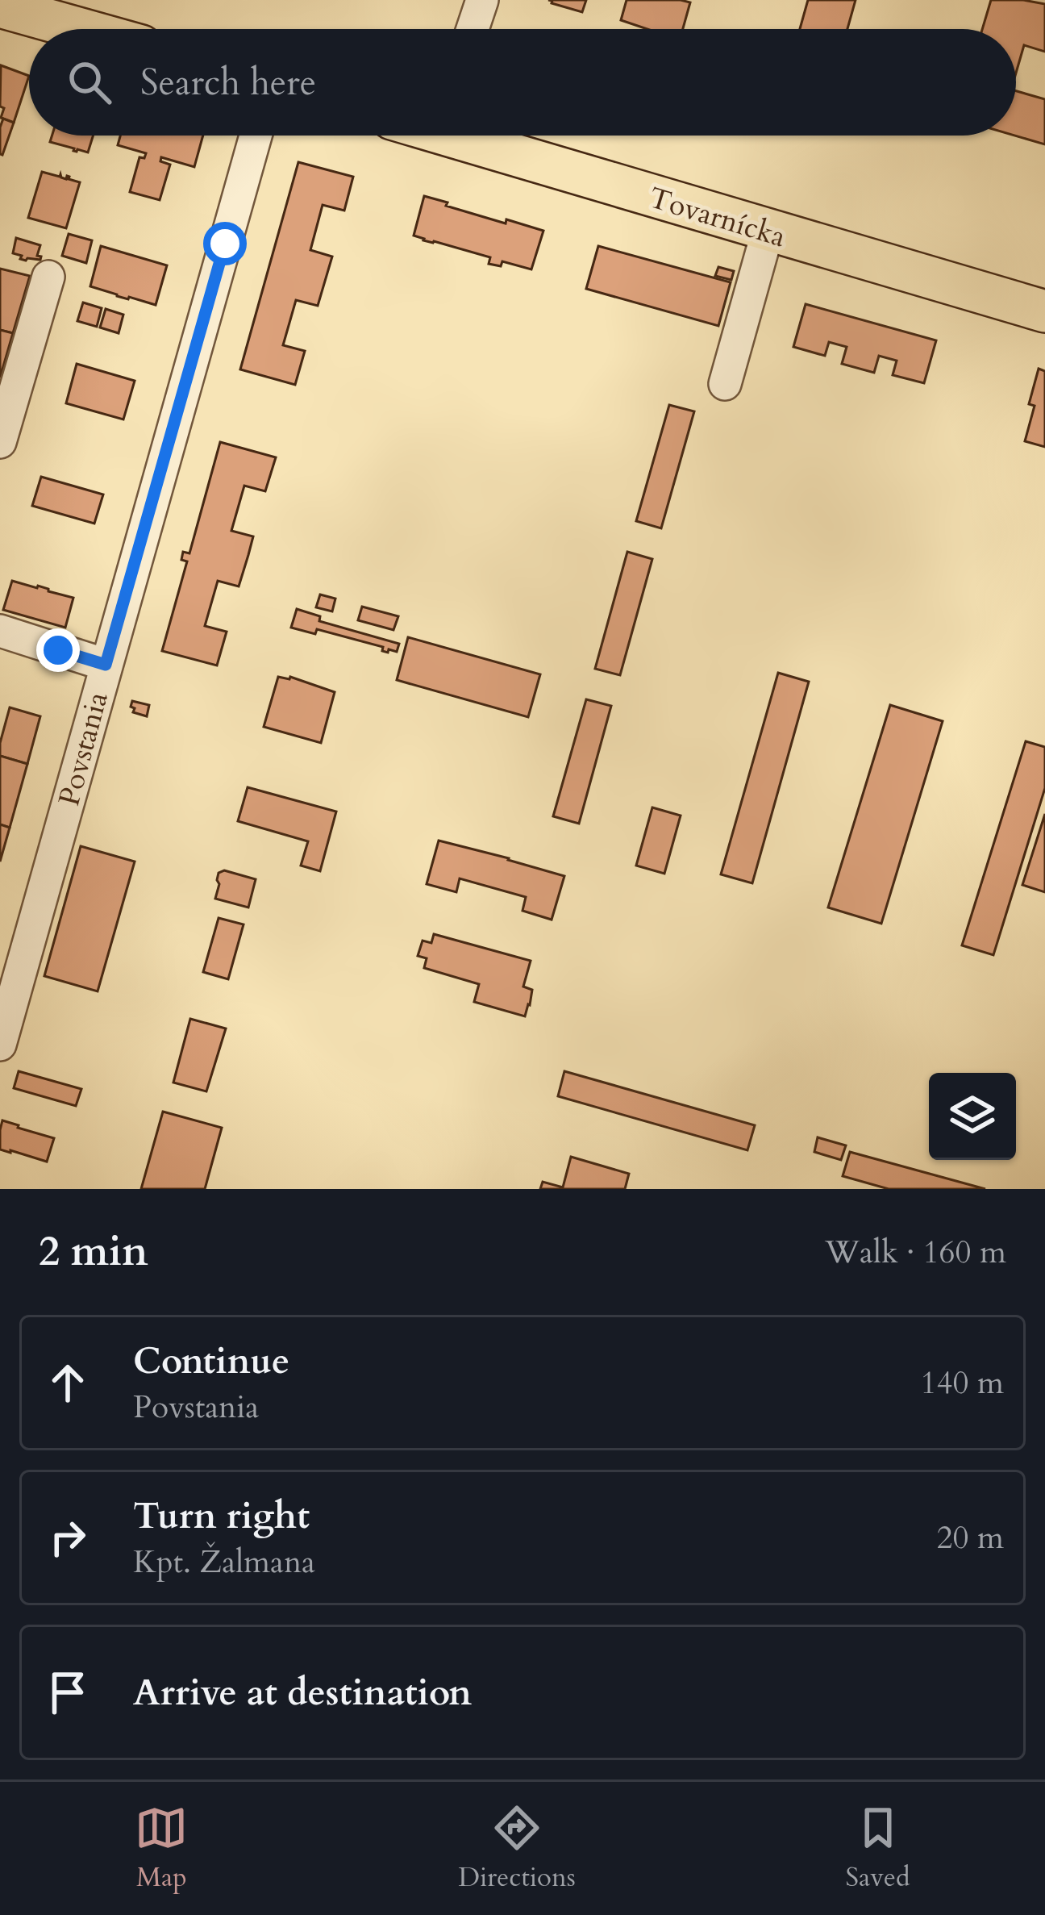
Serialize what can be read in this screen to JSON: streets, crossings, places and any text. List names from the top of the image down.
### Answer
{
  "streets": {
    "main road": ["Tovarnícka"],
    "street": ["Povstania"]
  },
  "page": {
    "search": "Search here",
    "heading": ["2 min", "Walk · 160 m"],
    "list": [
      ["Continue", "Povstania", "140 m"],
      ["Turn right", "Kpt. Žalmana", "20 m"],
      "Arrive at destination"
    ],
    "nav": ["Map", "Directions", "Saved"]
  }
}
